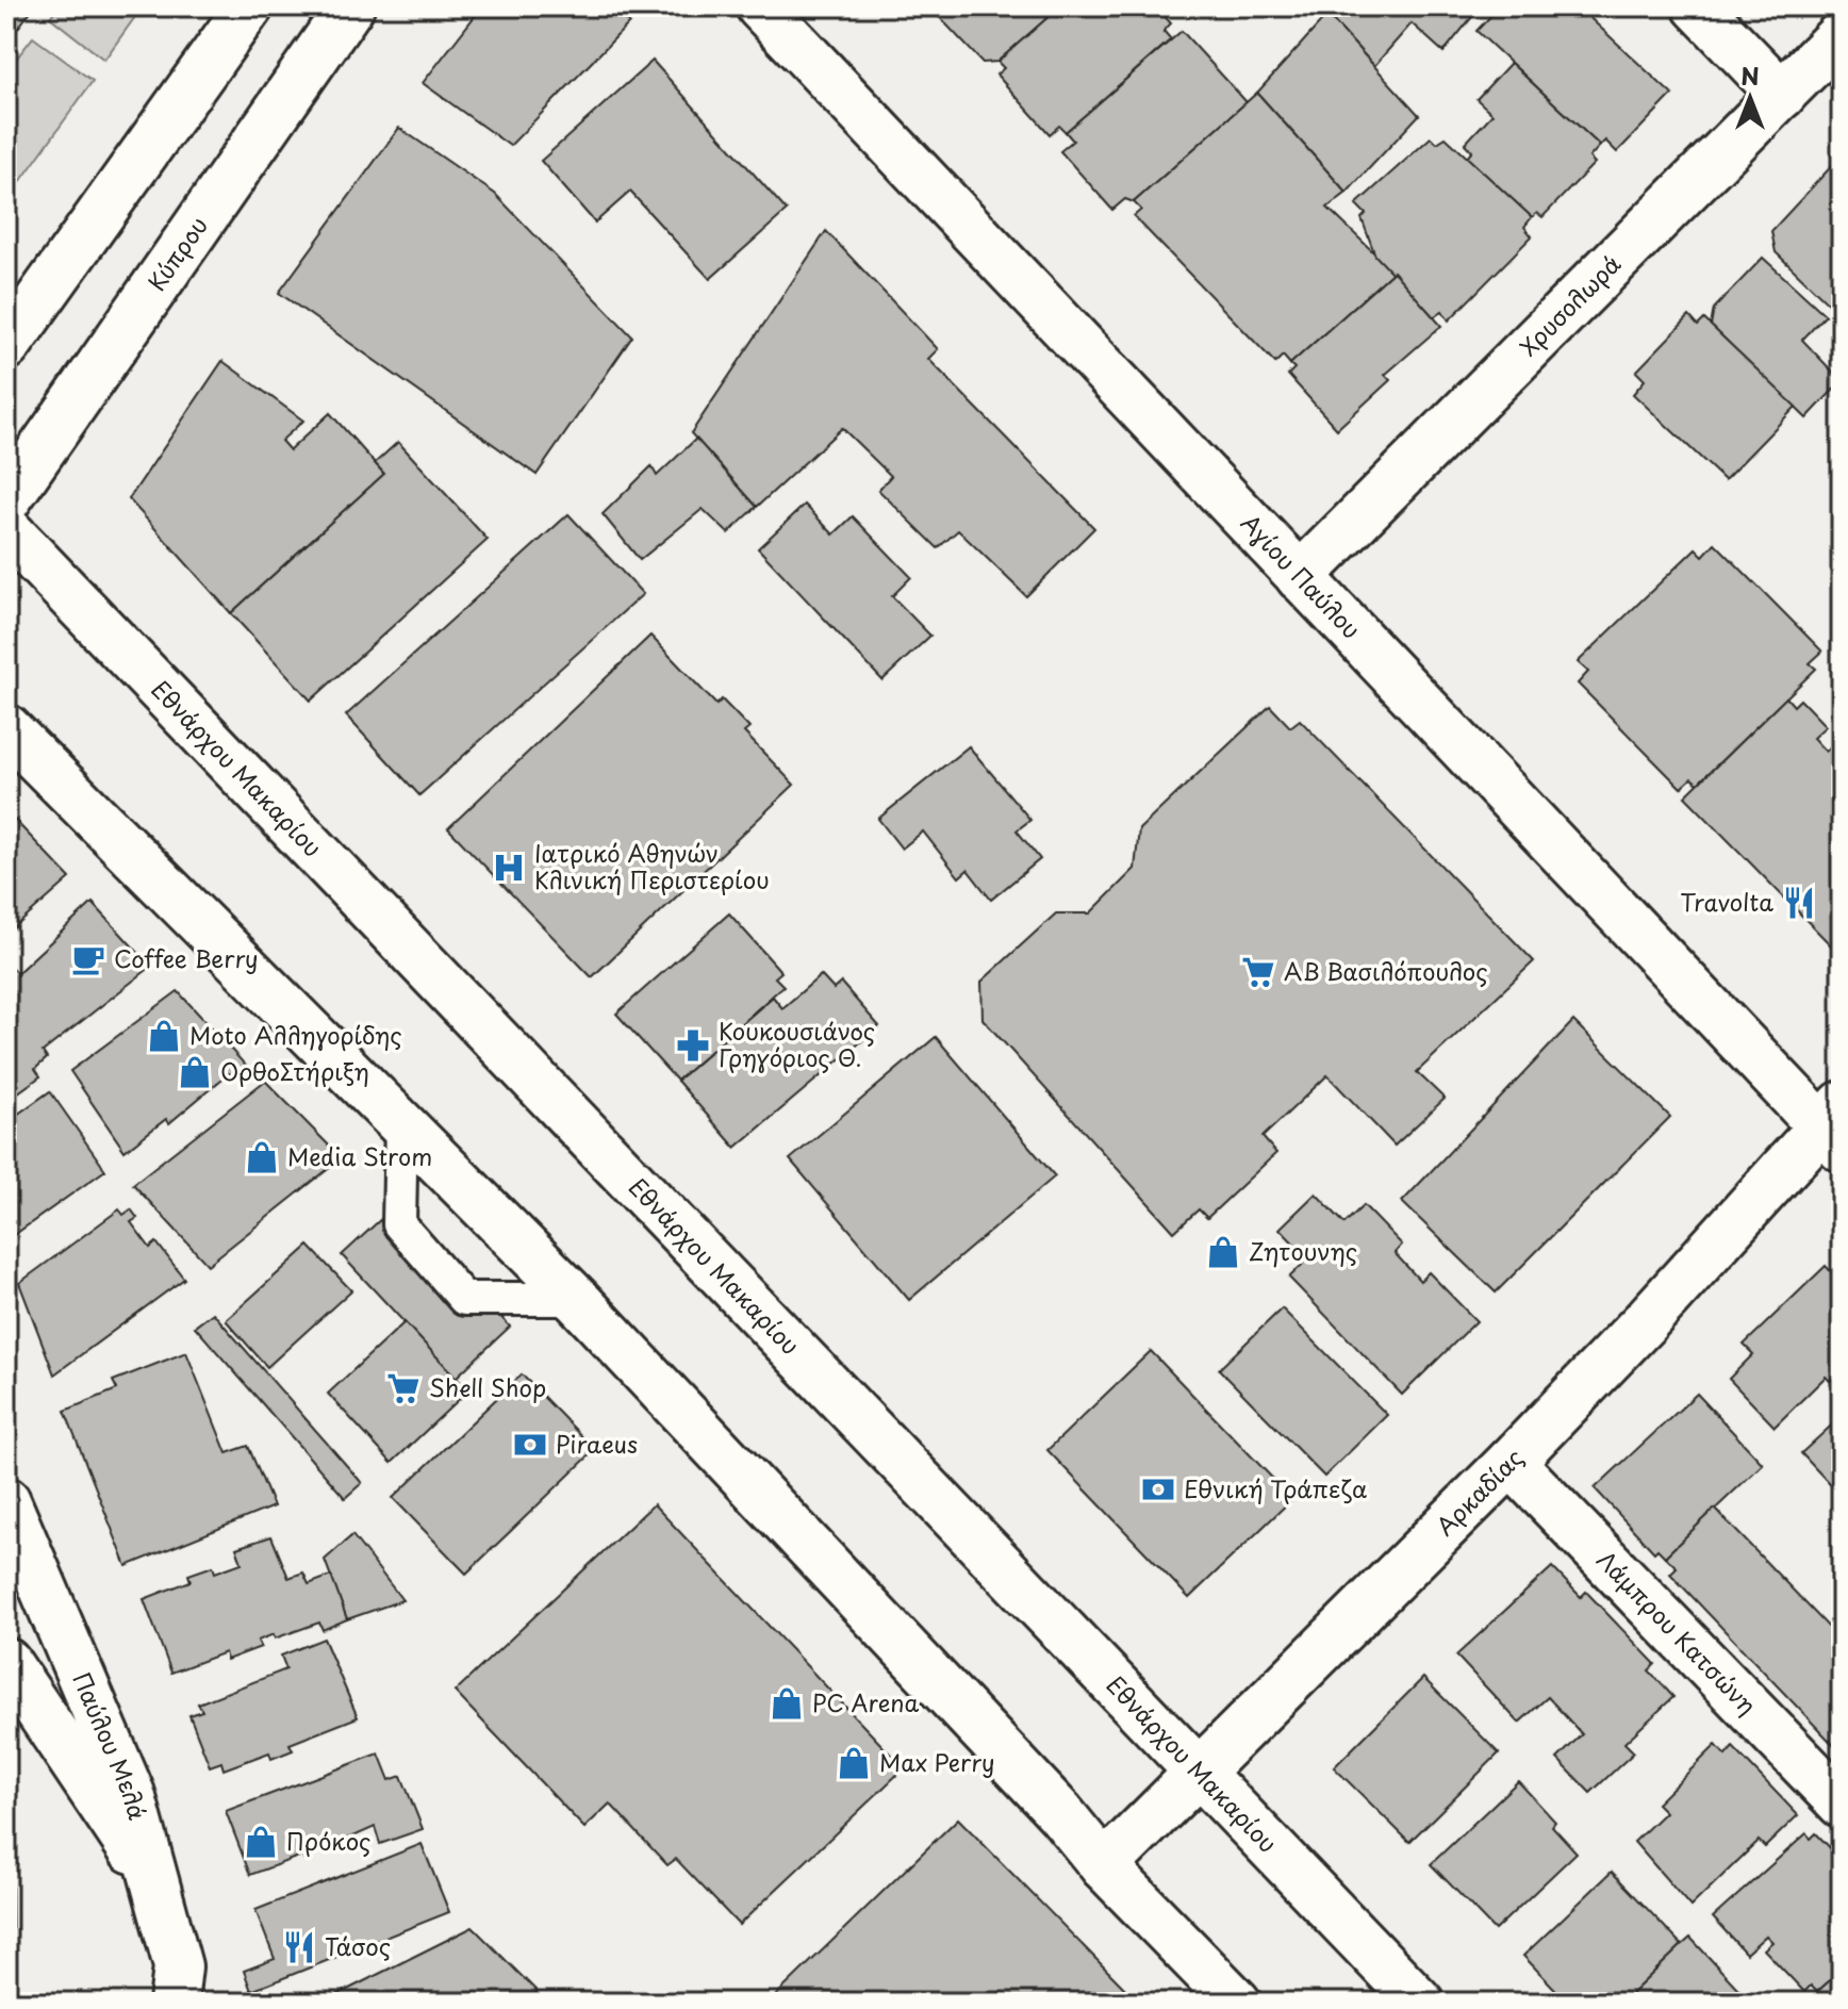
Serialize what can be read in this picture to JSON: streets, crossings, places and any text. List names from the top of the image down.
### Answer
{
  "streets": {
    "street": [
      "Κύπρου",
      "Χρυσολωρά",
      "Αγίου Παύλου",
      "Εθνάρχου Μακαρίου",
      "Αρκαδίας",
      "Λάμπρου Κατσώνη",
      "Παύλου Μελά"
    ]
  },
  "crossings": [
    ["Χρυσολωρά", "Αγίου Παύλου"],
    ["Αγίου Παύλου", "Αρκαδίας"],
    ["Εθνάρχου Μακαρίου", "Αρκαδίας"],
    ["Αρκαδίας", "Λάμπρου Κατσώνη"]
  ],
  "places": {
    "hospital": ["Ιατρικό Αθηνών Κλινική Περιστερίου"],
    "restaurant": ["Travolta", "Τάσος"],
    "cafe": ["Coffee Berry"],
    "supermarket": ["ΑΒ Βασιλόπουλος", "Shell Shop"],
    "shop": [
      "Moto Αλληγορίδης",
      "ΟρθοΣτήριξη",
      "Media Strom",
      "Ζητουνης",
      "PC Arena",
      "Max Perry",
      "Πρόκος"
    ],
    "pharmacy": ["Κουκουσιάνος Γρηγόριος Θ."],
    "bank": ["Piraeus", "Εθνική Τράπεζα"]
  },
  "north": "top"
}
